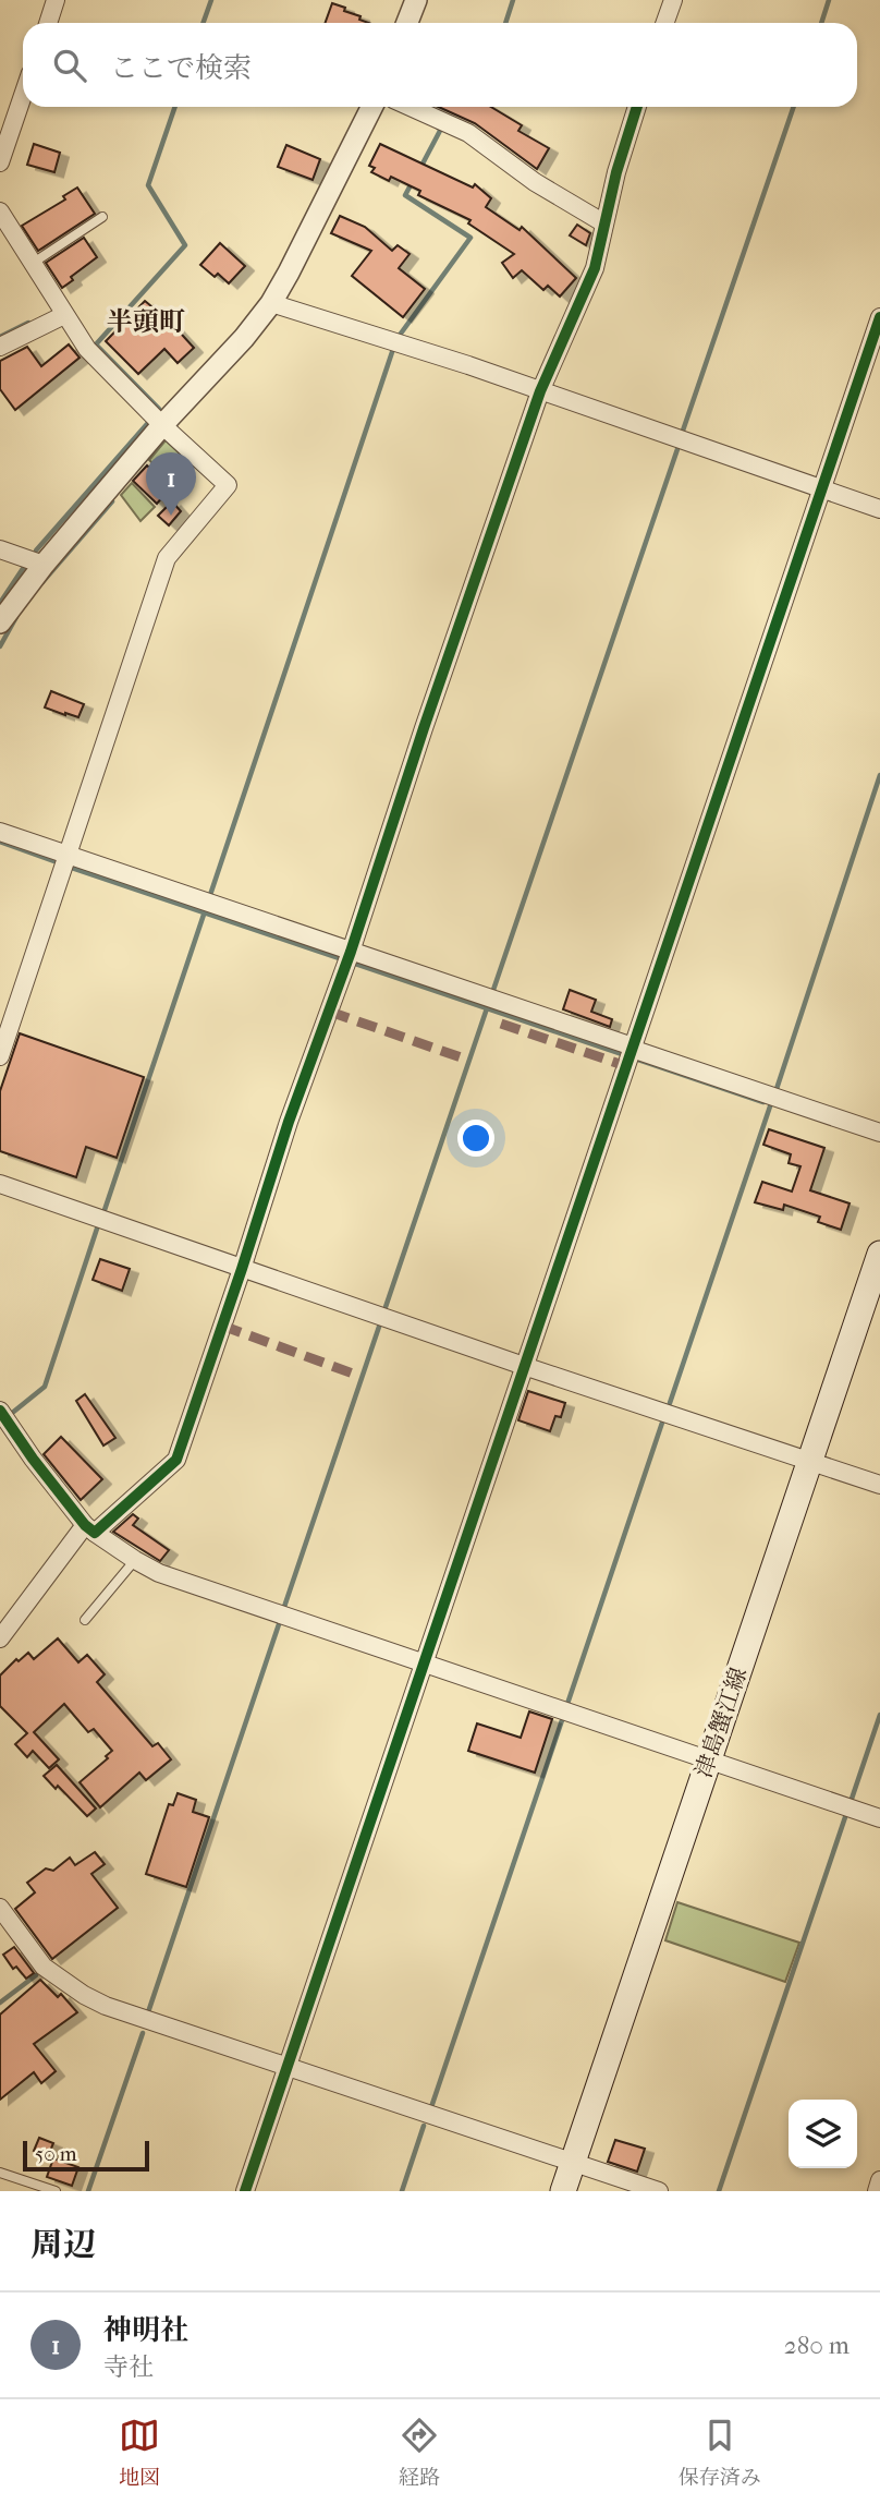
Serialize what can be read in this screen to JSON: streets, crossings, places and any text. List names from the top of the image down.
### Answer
{
  "streets": {
    "main road": ["津島蟹江線"]
  },
  "districts": ["半頭町"],
  "scale_bar": "50 m",
  "page": {
    "search": "ここで検索",
    "pins": "1",
    "scale": "50 m",
    "heading": "周辺",
    "list": [
      {
        "mark": "1",
        "name": "神明社",
        "note": "寺社",
        "value": "280 m"
      }
    ],
    "nav": ["地図", "経路", "保存済み"]
  }
}
